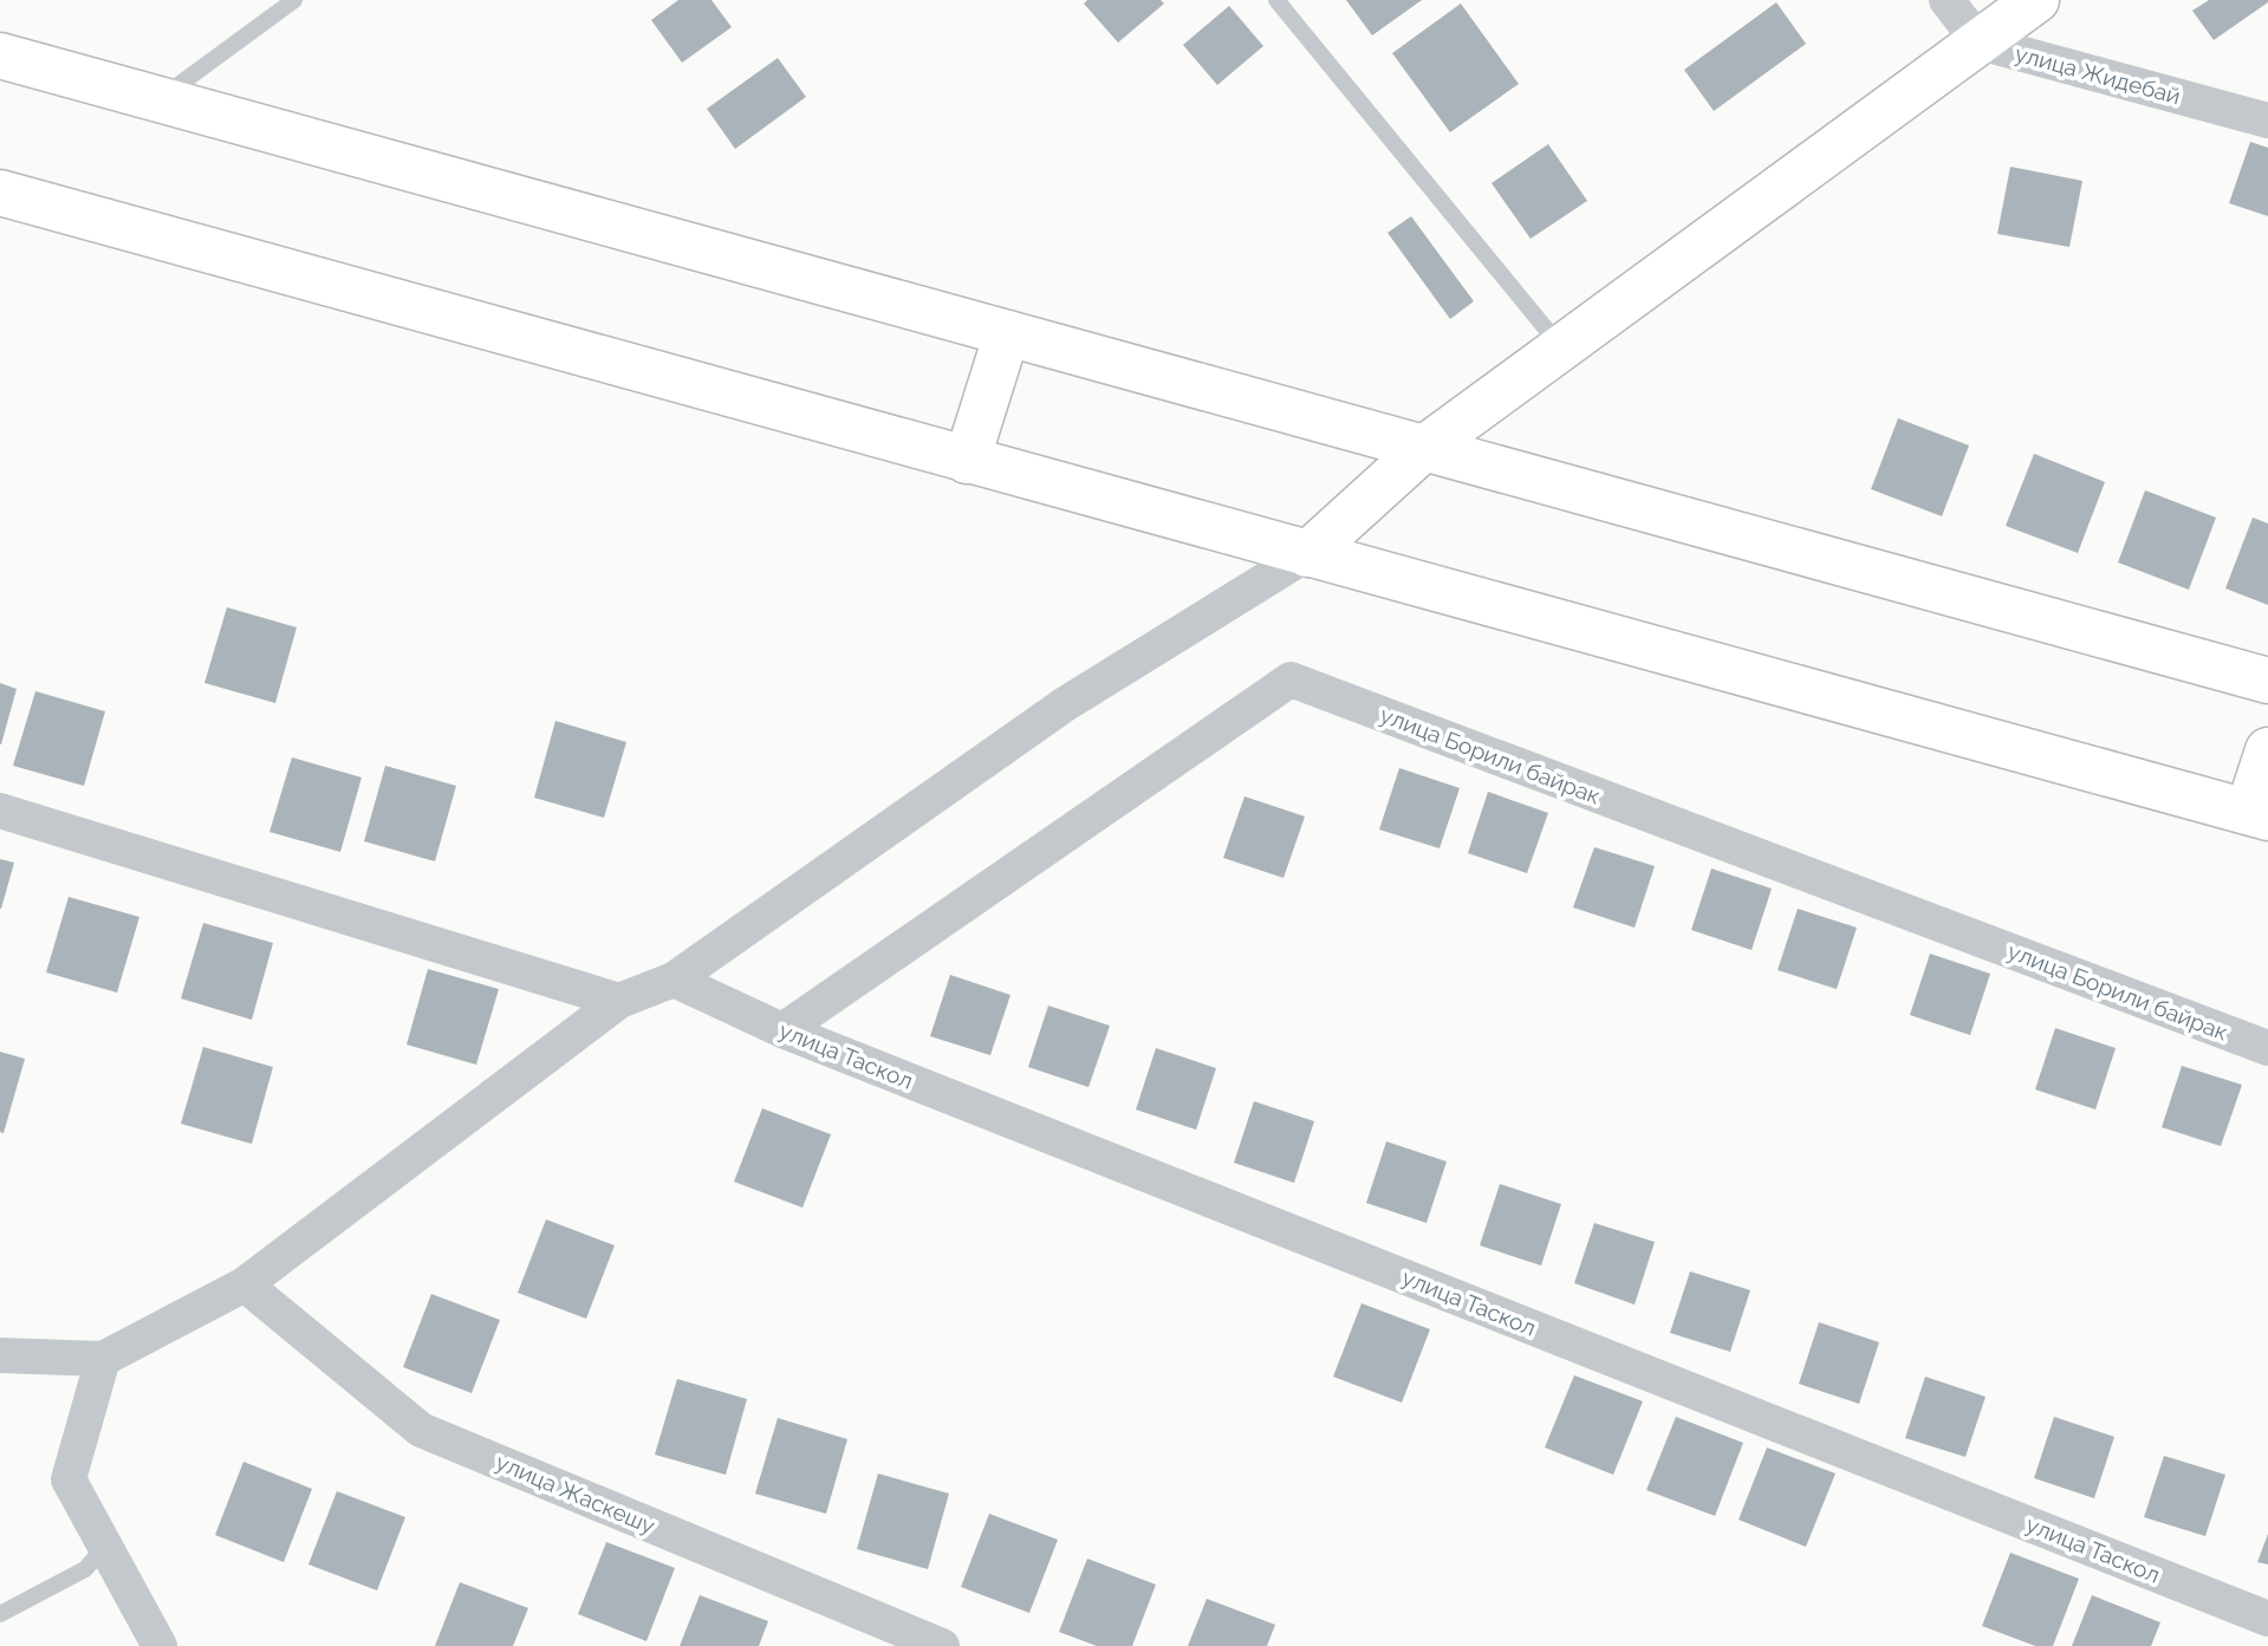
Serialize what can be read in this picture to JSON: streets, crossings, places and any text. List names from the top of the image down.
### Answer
{
  "streets": {
    "street": [
      "улица Жидебай",
      "улица Борили байрак",
      "улица Таскол",
      "улица Жаскешу"
    ]
  },
  "crossings": [
    ["улица Борили байрак", "улица Таскол"]
  ]
}
